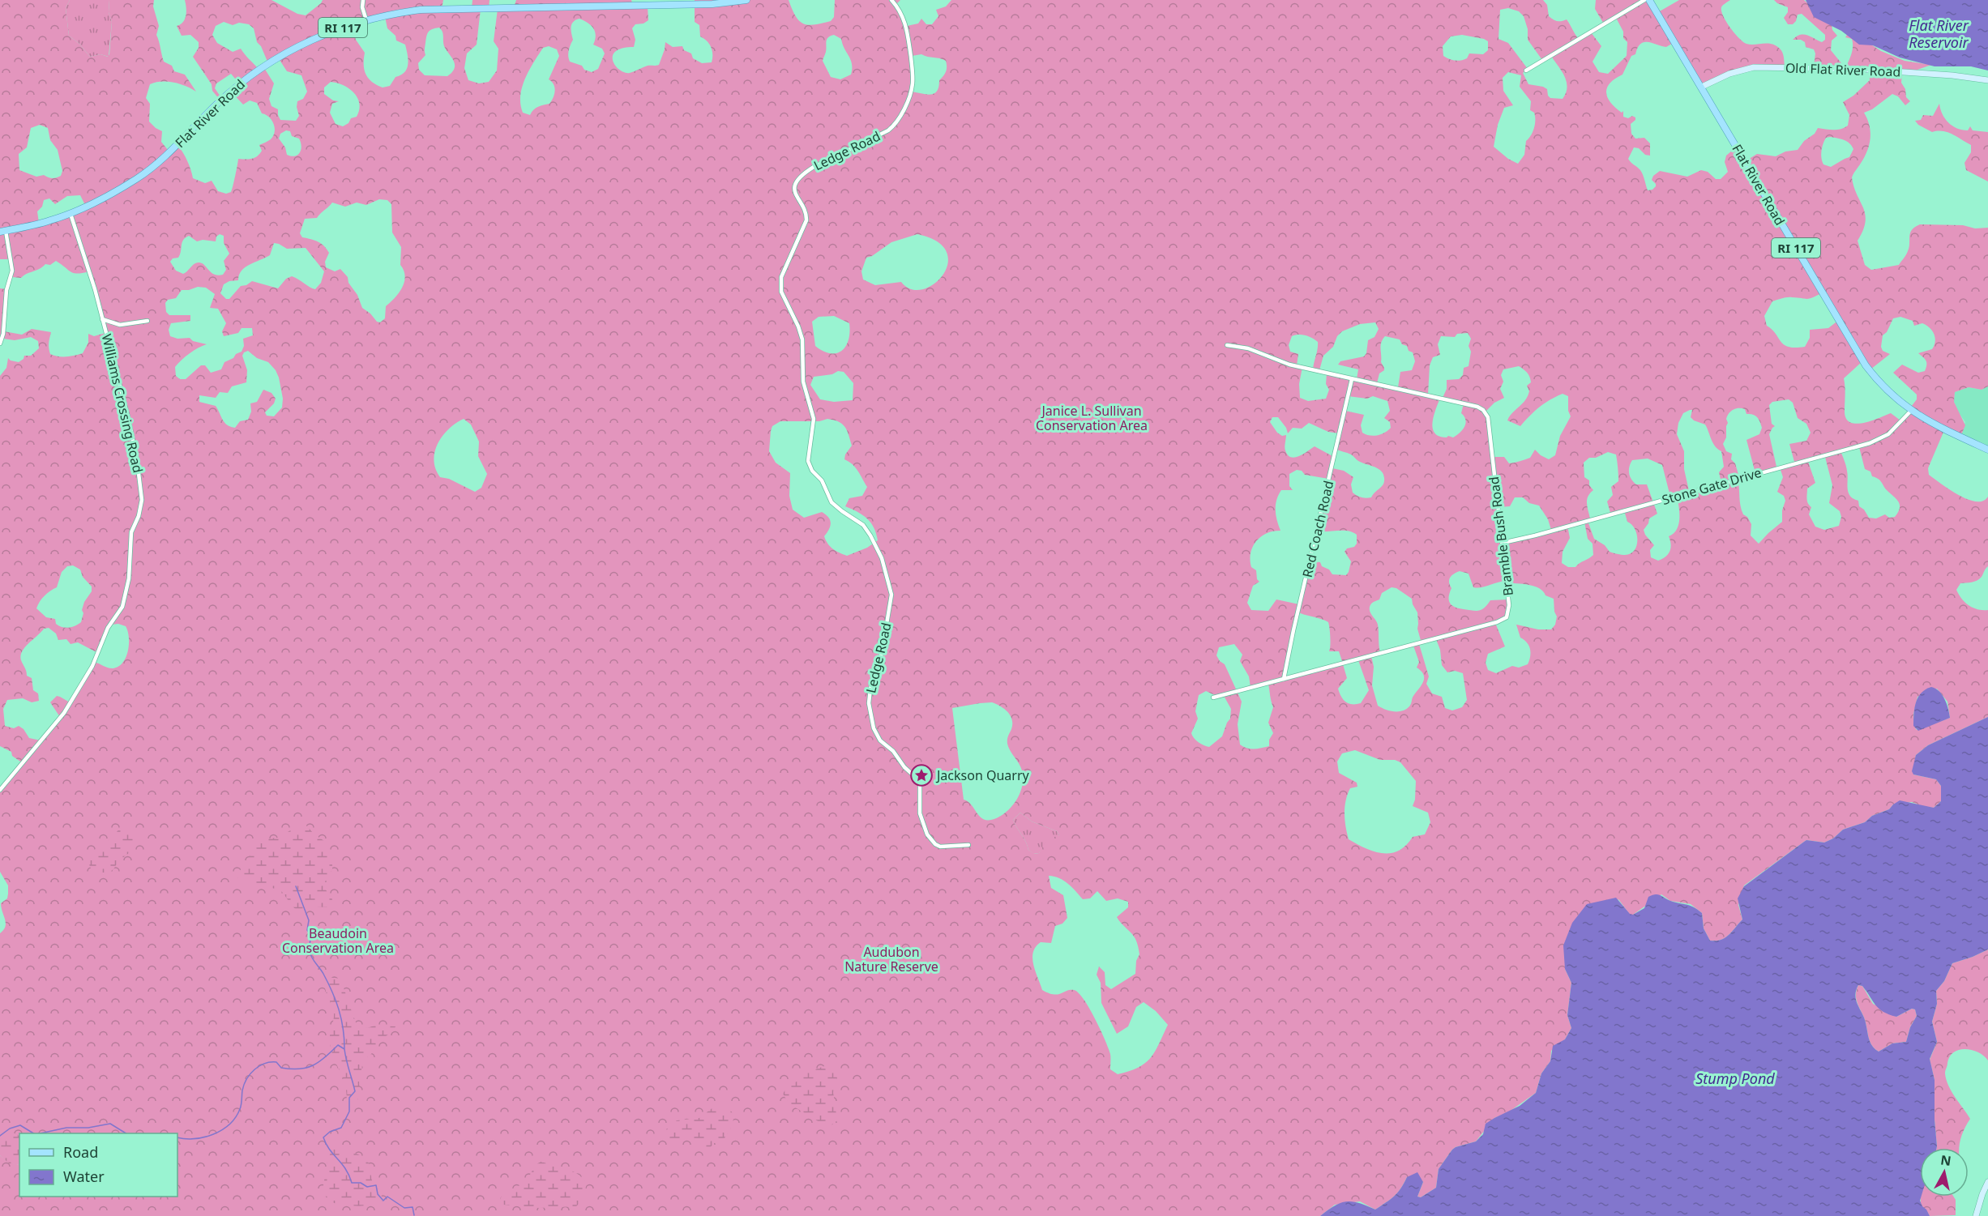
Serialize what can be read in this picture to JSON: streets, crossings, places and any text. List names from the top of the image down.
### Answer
{
  "streets": {
    "main road": ["RI 117", "Flat River Road"],
    "street": [
      "Old Flat River Road",
      "Ledge Road",
      "Williams Crossing Road",
      "Stone Gate Drive",
      "Red Coach Road",
      "Bramble Bush Road"
    ]
  },
  "crossings": [
    ["Old Flat River Road", "Flat River Road"],
    ["Flat River Road", "Williams Crossing Road"],
    ["Flat River Road", "Stone Gate Drive"],
    ["Stone Gate Drive", "Bramble Bush Road"],
    ["Red Coach Road", "Bramble Bush Road"]
  ],
  "water": ["Flat River Reservoir", "Stump Pond"],
  "parks": ["Janice L. Sullivan Conservation Area", "Beaudoin Conservation Area", "Audubon Nature Reserve"],
  "places": {
    "place": ["Jackson Quarry"]
  },
  "legend": ["Road", "Water"],
  "north": "top"
}
